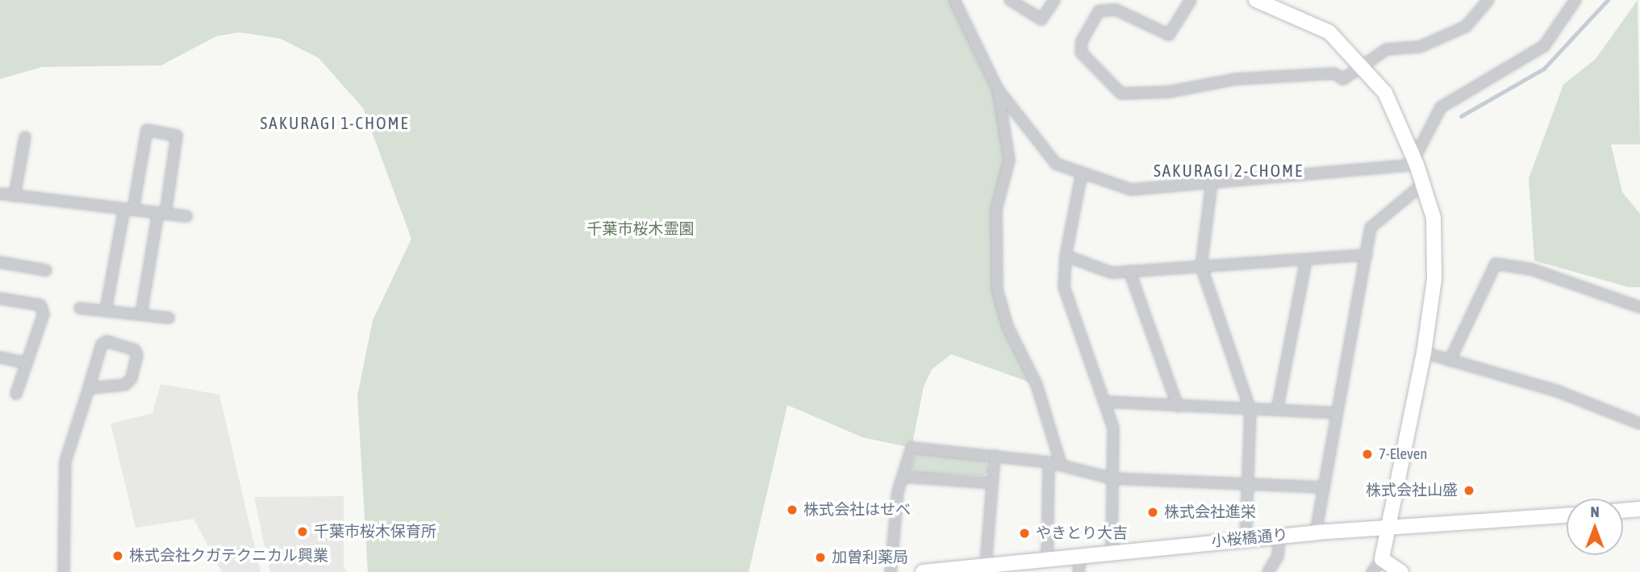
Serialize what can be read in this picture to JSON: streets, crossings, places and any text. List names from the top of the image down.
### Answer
{
  "streets": {
    "street": ["小桜橋通り"]
  },
  "districts": ["SAKURAGI 1-CHOME", "SAKURAGI 2-CHOME"],
  "parks": ["千葉市桜木霊園"],
  "places": [
    "7-Eleven",
    "株式会社山盛",
    "株式会社はせべ",
    "株式会社進栄",
    "千葉市桜木保育所",
    "やきとり大吉",
    "株式会社クガテクニカル興業",
    "加曽利薬局"
  ],
  "north": "top"
}
